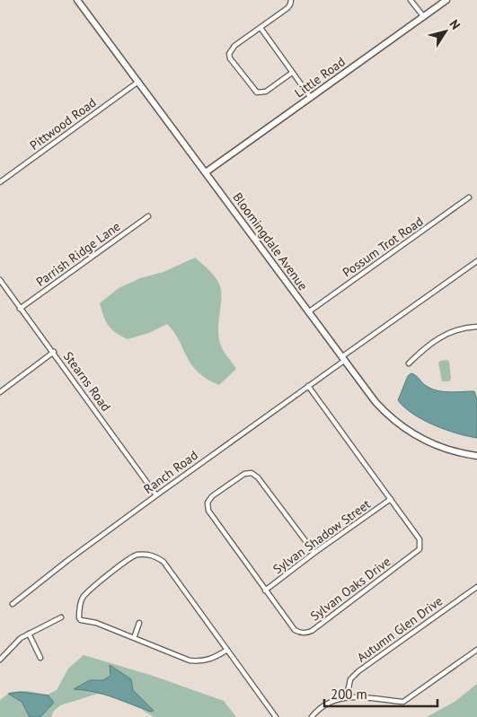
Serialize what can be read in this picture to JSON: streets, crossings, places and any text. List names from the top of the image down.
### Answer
{
  "streets": {
    "street": [
      "Little Road",
      "Pittwood Road",
      "Bloomingdale Avenue",
      "Possum Trot Road",
      "Parrish Ridge Lane",
      "Stearns Road",
      "Ranch Road",
      "Sylvan Shadow Street",
      "Sylvan Oaks Drive",
      "Autumn Glen Drive"
    ]
  },
  "crossings": [
    ["Little Road", "Bloomingdale Avenue"],
    ["Pittwood Road", "Bloomingdale Avenue"],
    ["Bloomingdale Avenue", "Possum Trot Road"],
    ["Bloomingdale Avenue", "Ranch Road"],
    ["Parrish Ridge Lane", "Stearns Road"],
    ["Stearns Road", "Ranch Road"],
    ["Ranch Road", "Sylvan Oaks Drive"],
    ["Sylvan Shadow Street", "Sylvan Oaks Drive"]
  ],
  "scale_bar": "200 m",
  "north": "top right"
}
